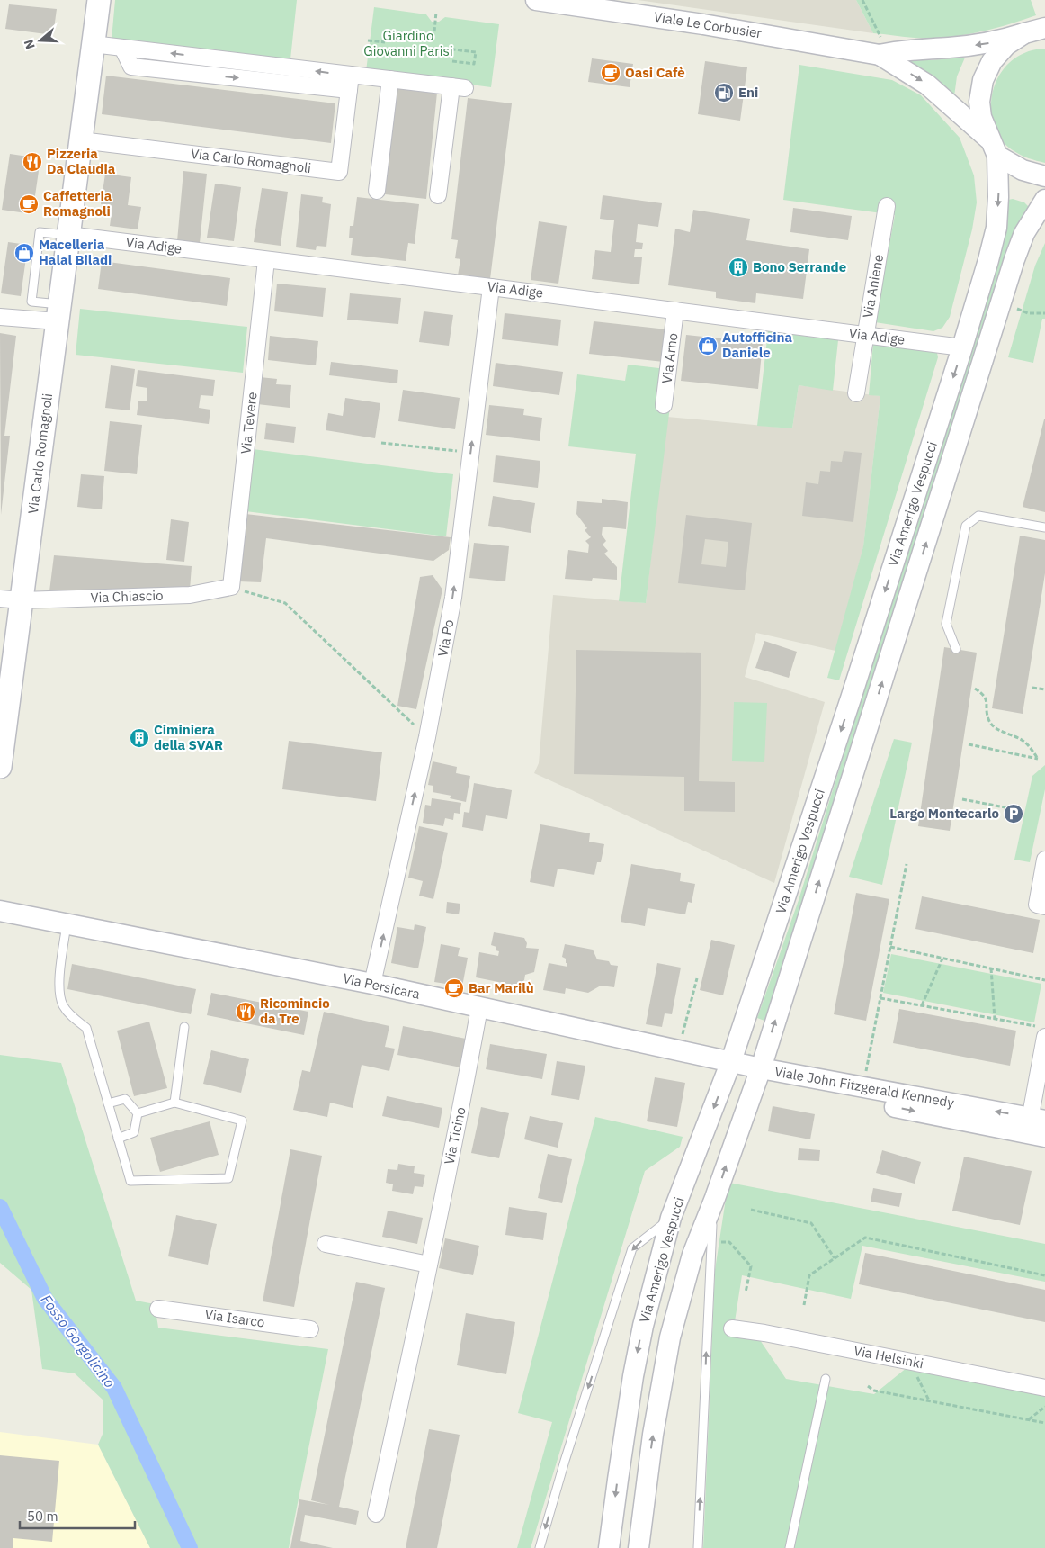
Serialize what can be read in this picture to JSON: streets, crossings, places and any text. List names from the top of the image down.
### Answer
{
  "streets": {
    "main road": ["Via Carlo Romagnoli"],
    "street": [
      "Viale Le Corbusier",
      "Via Adige",
      "Via Aniene",
      "Via Arno",
      "Via Tevere",
      "Via Amerigo Vespucci",
      "Via Chiascio",
      "Via Po",
      "Via Persicara",
      "Viale John Fitzgerald Kennedy",
      "Via Ticino",
      "Via Isarco",
      "Via Helsinki"
    ]
  },
  "crossings": [
    ["Viale Le Corbusier", "Via Amerigo Vespucci"],
    ["Via Carlo Romagnoli", "Via Adige"],
    ["Via Carlo Romagnoli", "Via Chiascio"],
    ["Via Adige", "Via Aniene"],
    ["Via Adige", "Via Arno"],
    ["Via Adige", "Via Tevere"],
    ["Via Adige", "Via Amerigo Vespucci"],
    ["Via Adige", "Via Po"],
    ["Via Tevere", "Via Chiascio"],
    ["Via Amerigo Vespucci", "Via Persicara"],
    ["Via Amerigo Vespucci", "Viale John Fitzgerald Kennedy"],
    ["Via Po", "Via Persicara"],
    ["Via Persicara", "Viale John Fitzgerald Kennedy"],
    ["Via Persicara", "Via Ticino"]
  ],
  "one_way": ["Via Po"],
  "water": ["Fosso Gorgolicino"],
  "parks": ["Giardino Giovanni Parisi"],
  "places": {
    "cafe": ["Oasi Cafè", "Caffetteria Romagnoli", "Bar Marilù"],
    "fuel station": ["Eni"],
    "restaurant": ["Pizzeria Da Claudia", "Ricomincio da Tre"],
    "shop": ["Macelleria Halal Biladi", "Autofficina Daniele"],
    "building": ["Bono Serrande", "Ciminiera della SVAR"],
    "parking": ["Largo Montecarlo"]
  },
  "scale_bar": "50 m",
  "north": "left"
}
